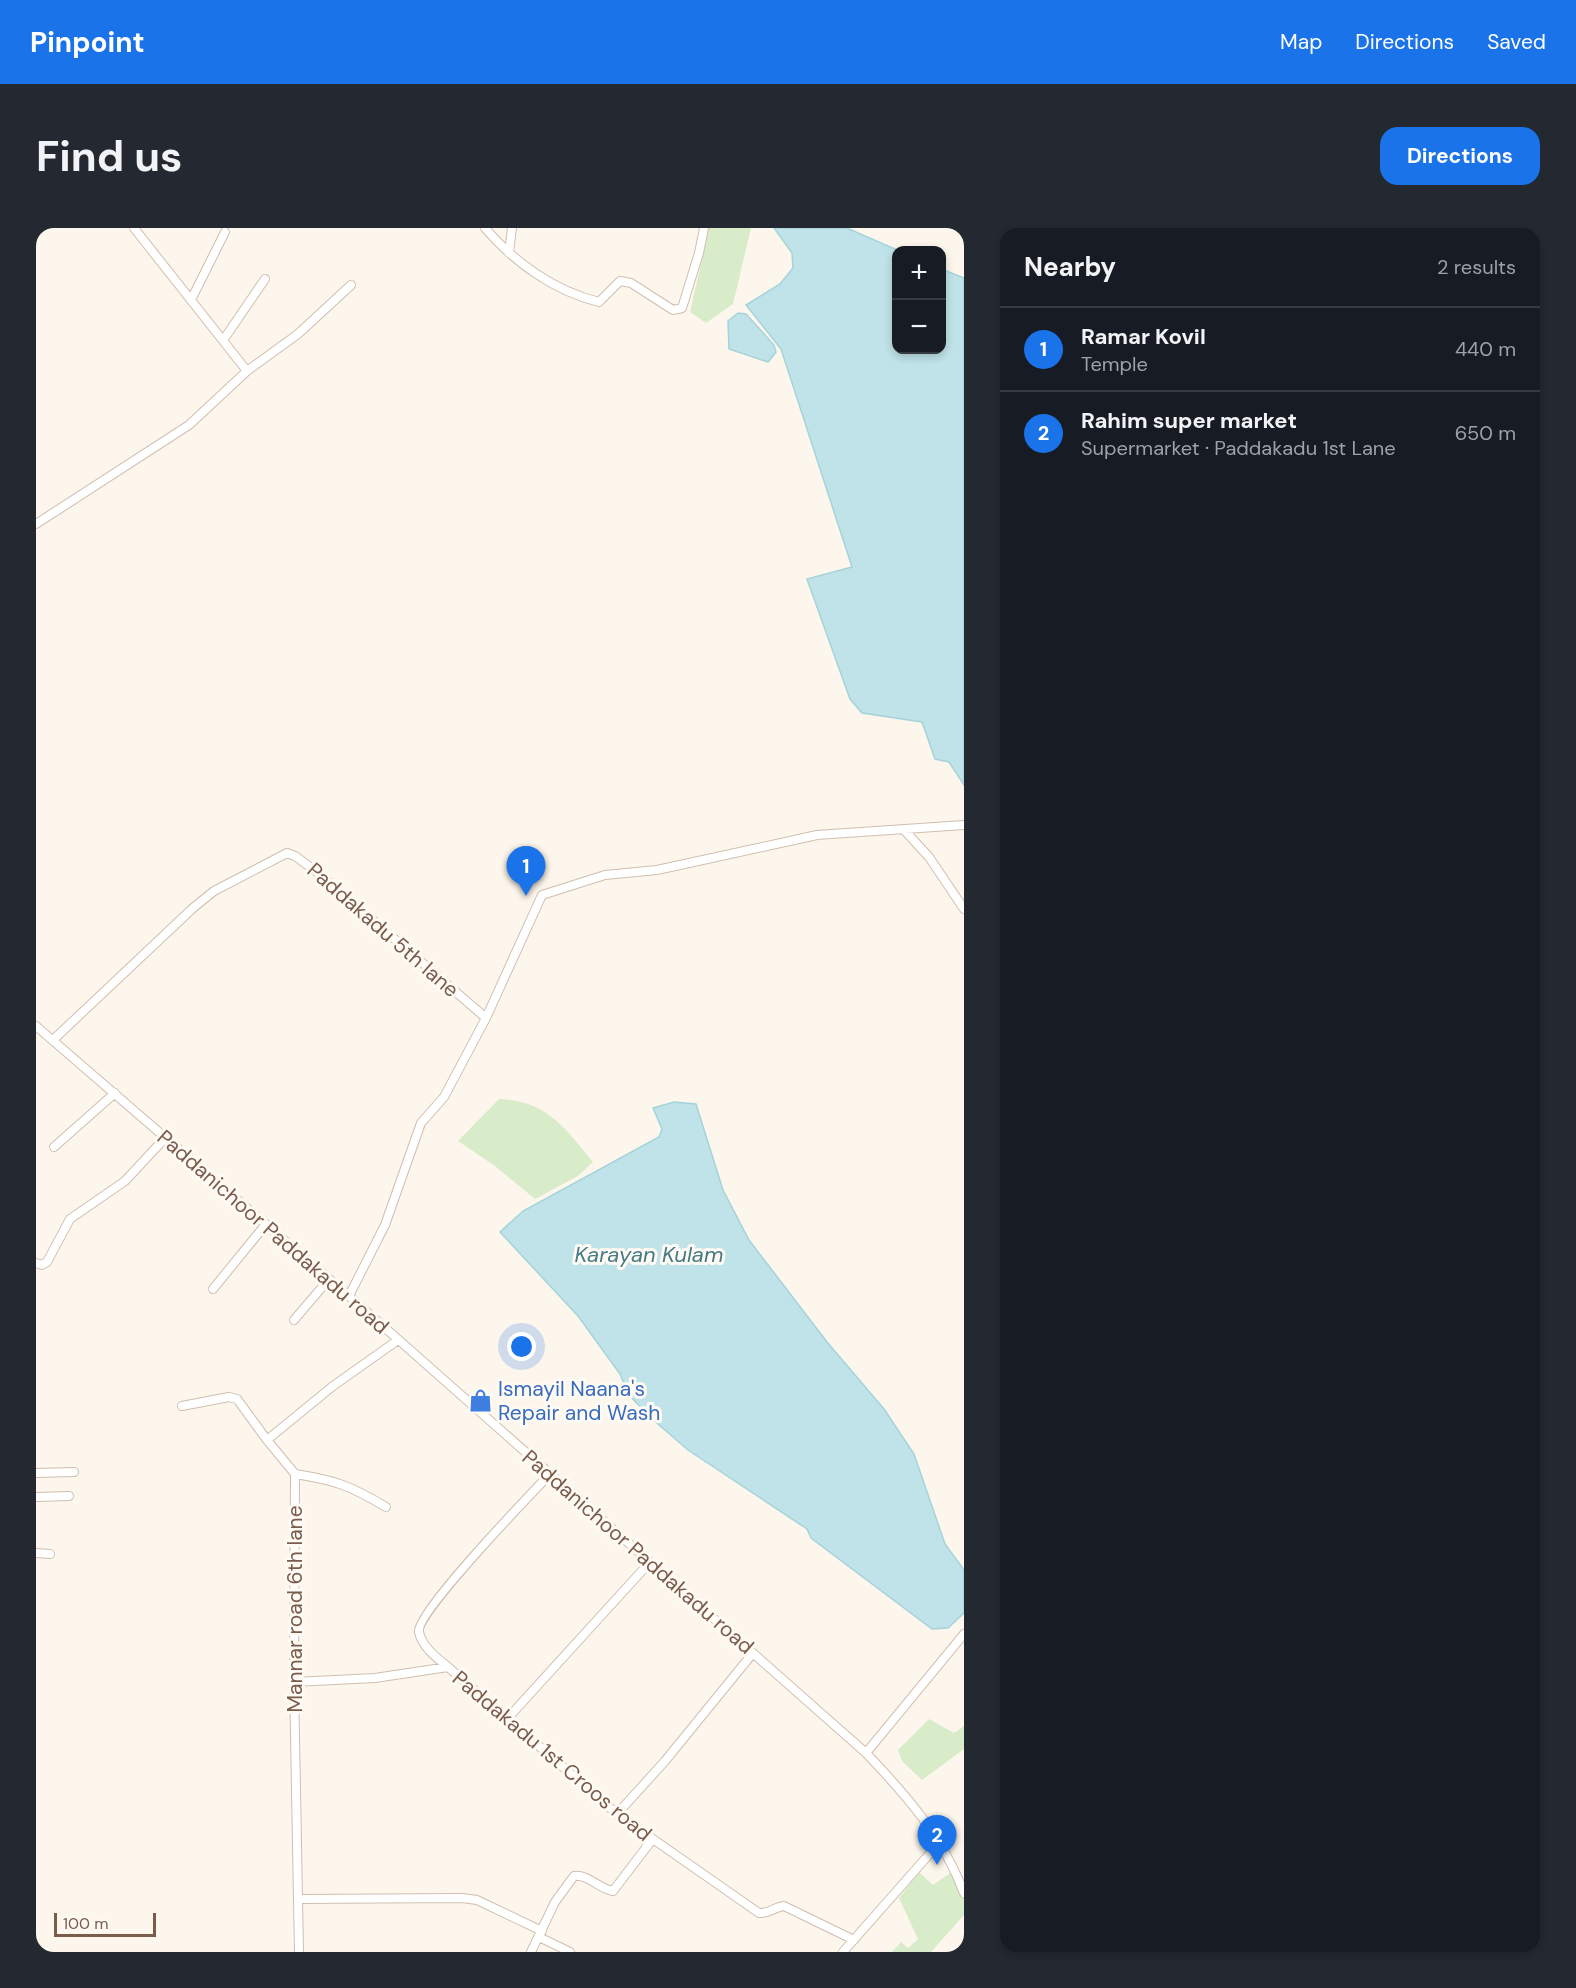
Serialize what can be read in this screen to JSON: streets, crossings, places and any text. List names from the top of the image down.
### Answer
{
  "streets": {
    "street": [
      "Paddakadu 5th lane",
      "Paddanichoor Paddakadu road",
      "Mannar road 6th lane",
      "Paddakadu 1st Croos road"
    ]
  },
  "crossings": [
    ["Paddakadu 5th lane", "Paddanichoor Paddakadu road"],
    ["Mannar road 6th lane", "Paddakadu 1st Croos road"]
  ],
  "water": ["Karayan Kulam"],
  "places": {
    "shop": ["Ismayil Naana's Repair and Wash"]
  },
  "scale_bar": "100 m",
  "page": {
    "header": "Pinpoint",
    "nav": ["Map", "Directions", "Saved"],
    "buttons": "Directions",
    "title": "Find us",
    "heading": ["Nearby", "2 results"],
    "map_buttons": ["+", "−"],
    "list": [
      {
        "mark": "1",
        "name": "Ramar Kovil",
        "note": "Temple",
        "value": "440 m"
      },
      {
        "mark": "2",
        "name": "Rahim super market",
        "note": "Supermarket · Paddakadu 1st Lane",
        "value": "650 m"
      }
    ],
    "pins": ["1", "2"],
    "scale": "100 m"
  }
}
